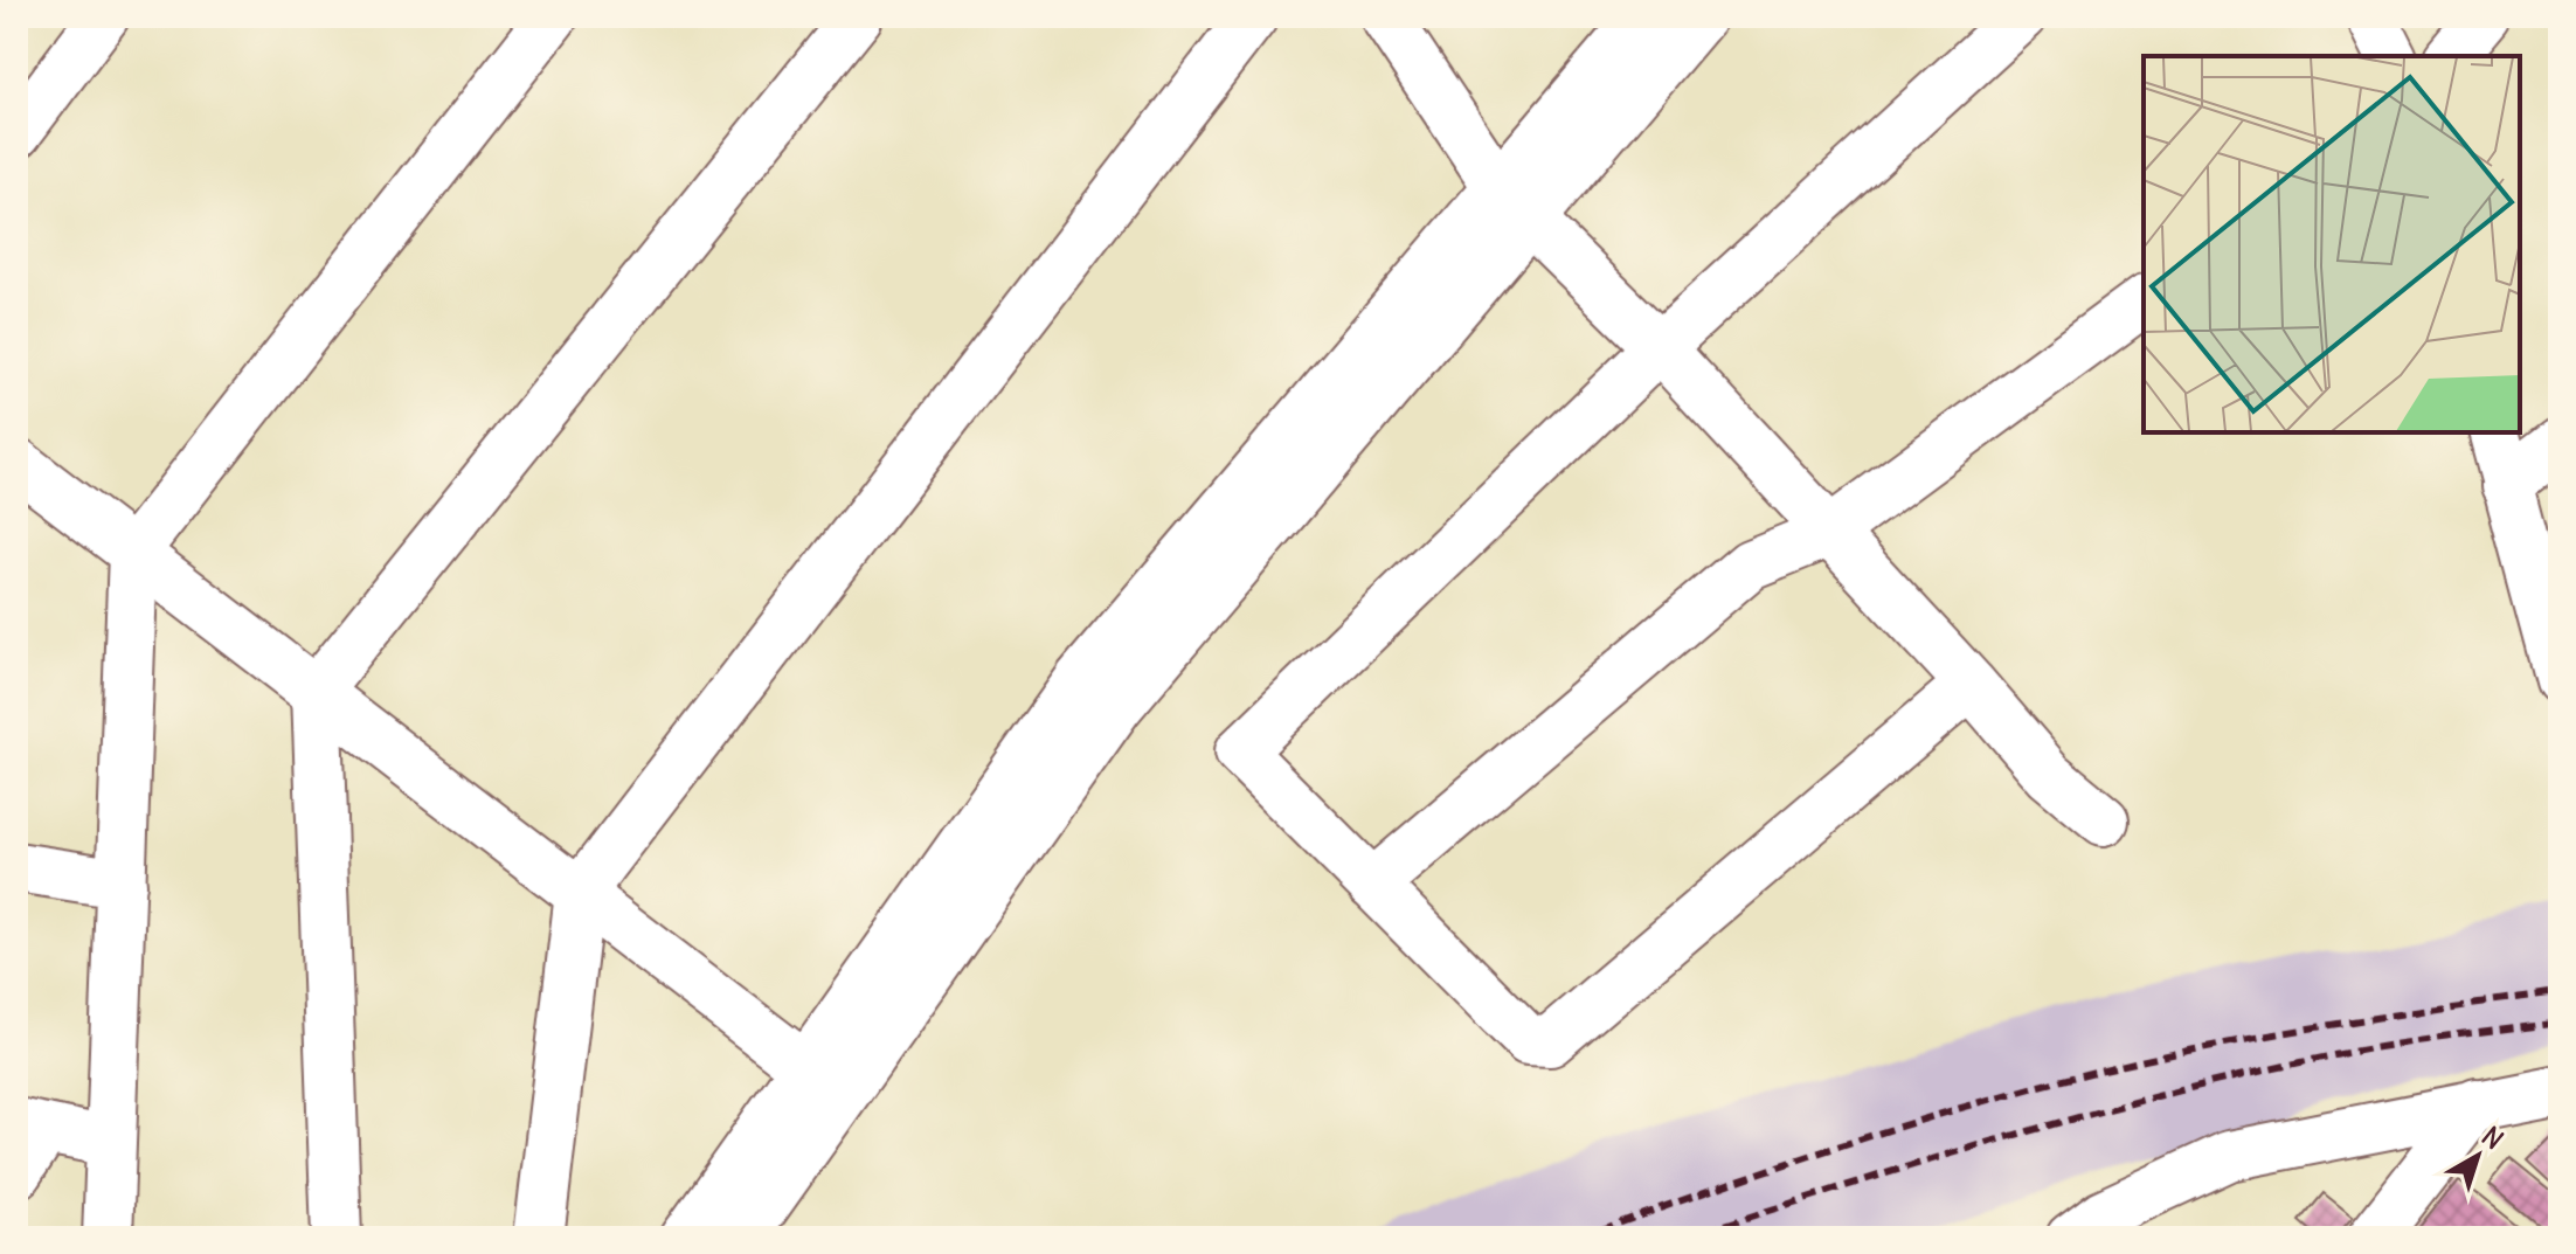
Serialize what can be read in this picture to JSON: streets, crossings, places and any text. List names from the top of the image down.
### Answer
{
  "north": "top right"
}
